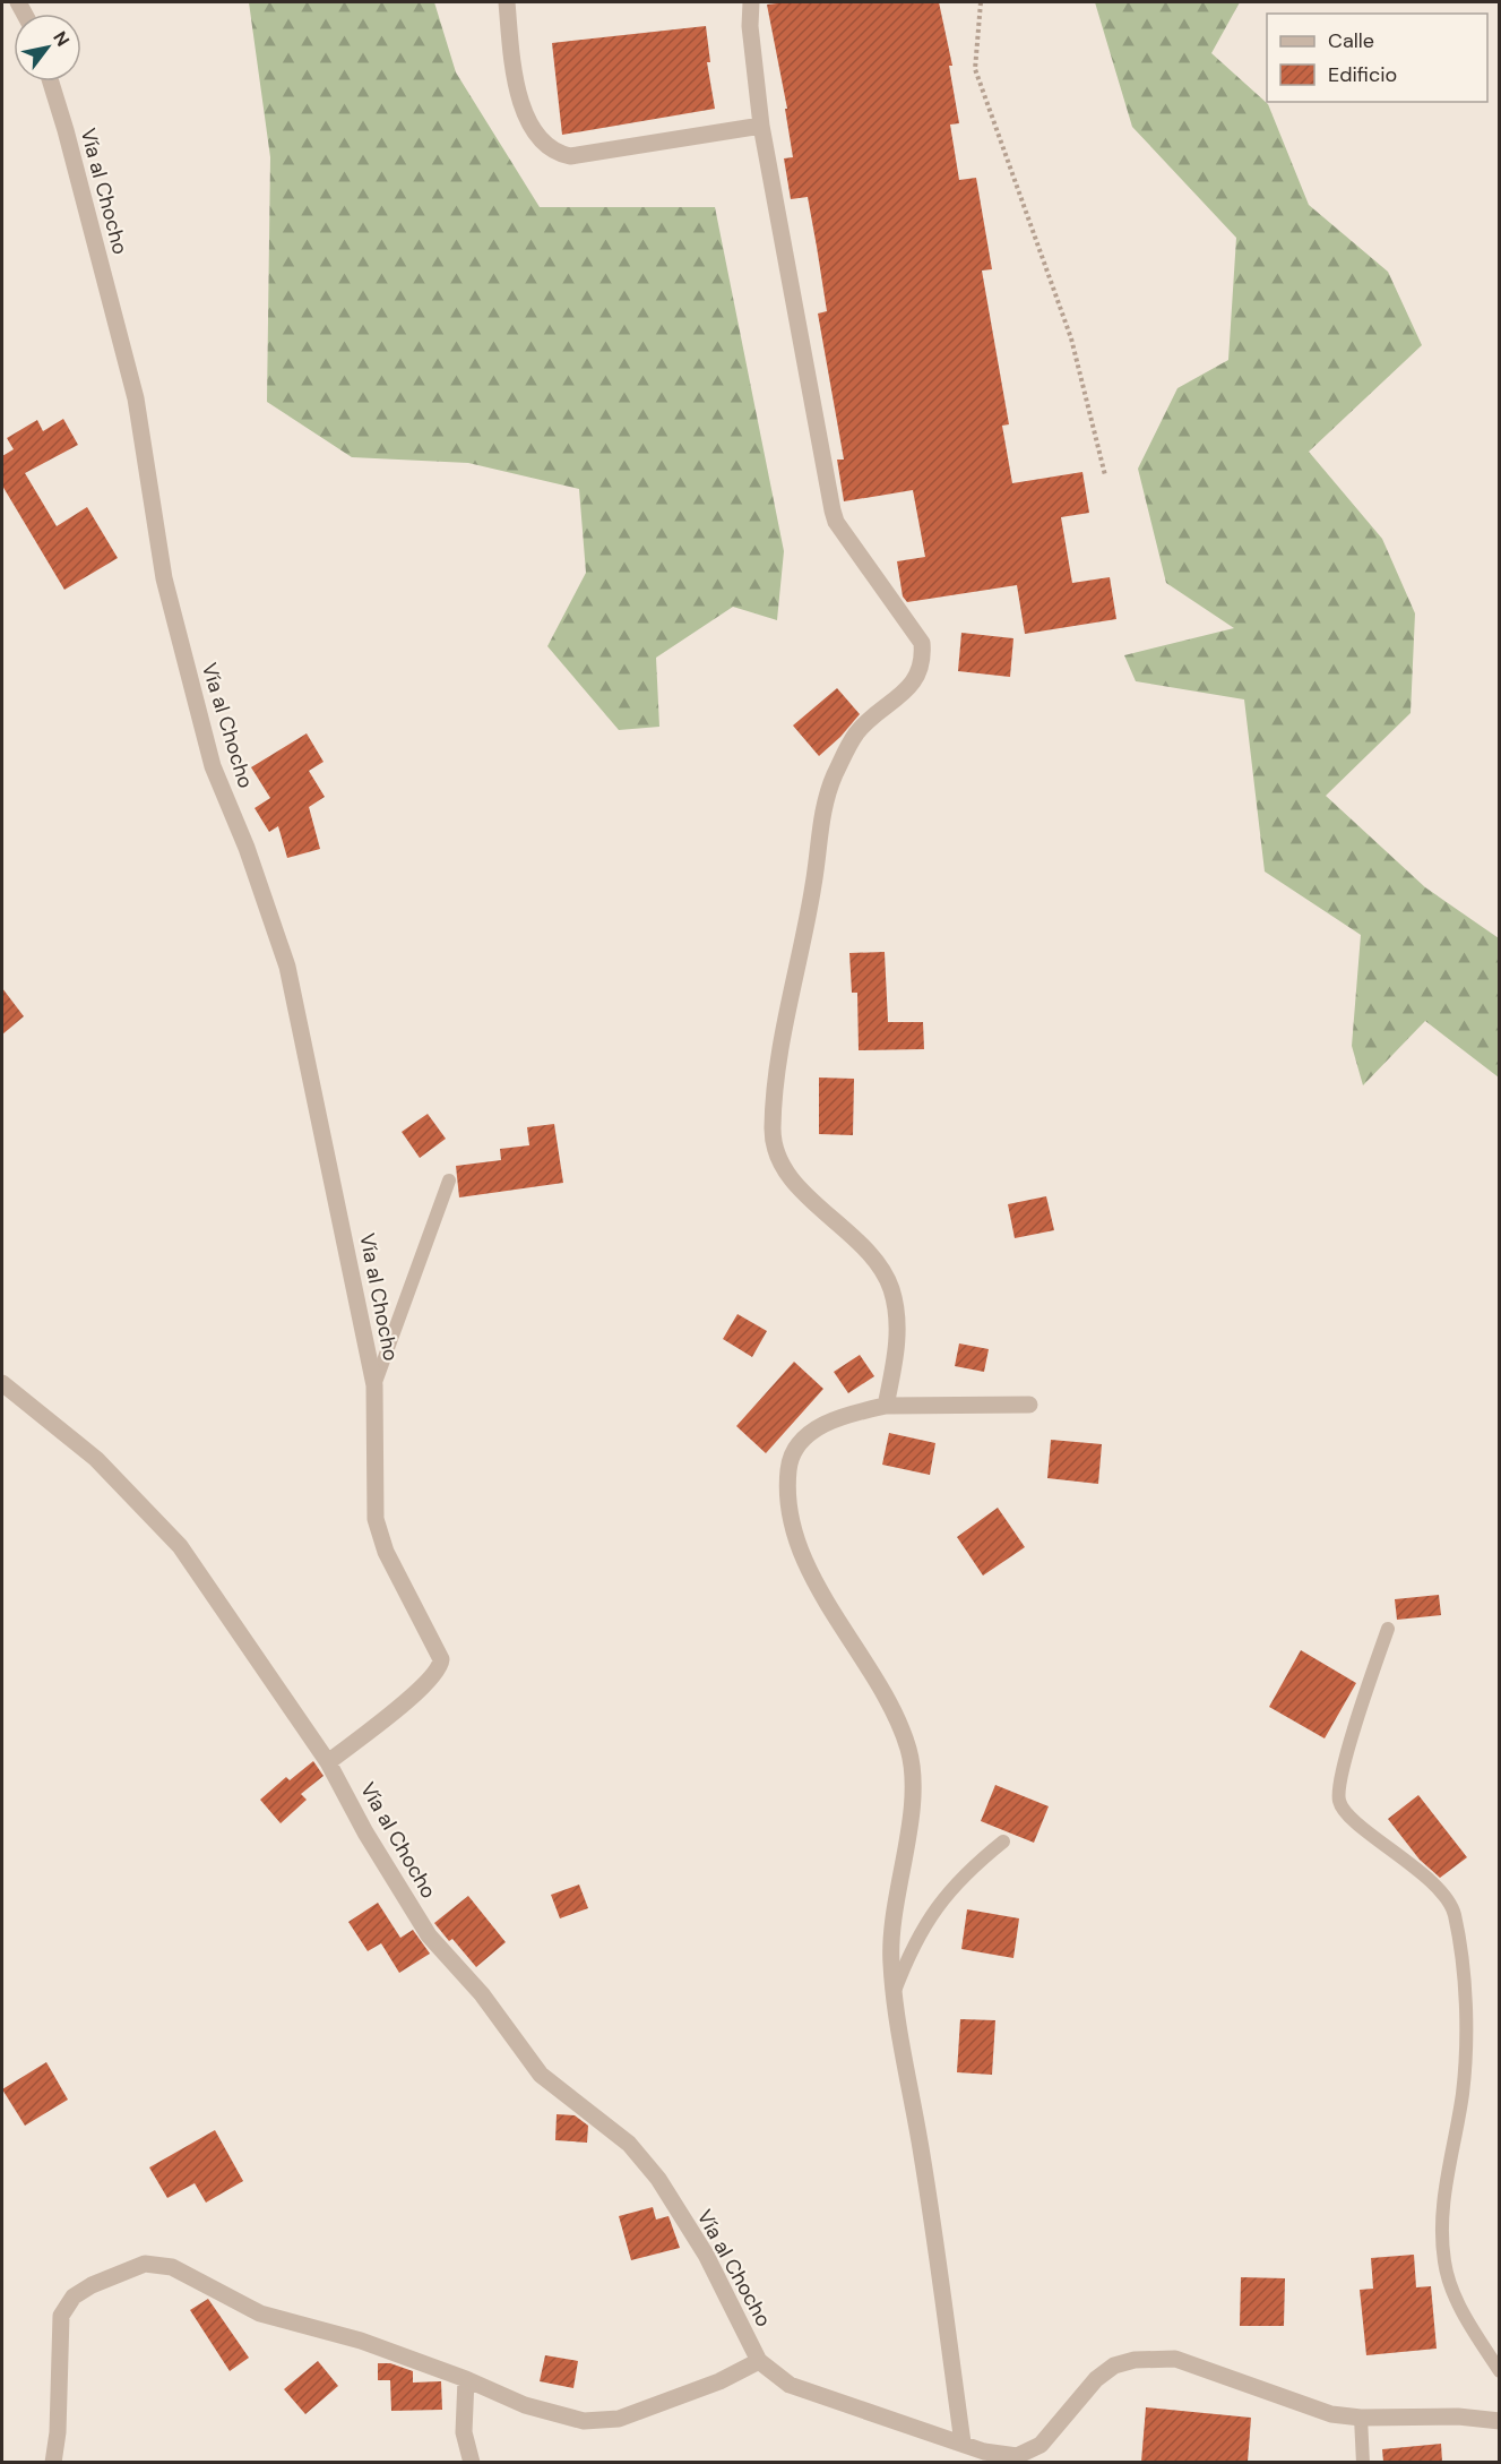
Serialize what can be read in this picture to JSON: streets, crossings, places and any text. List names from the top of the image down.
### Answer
{
  "streets": {
    "street": ["Vía al Chocho"]
  },
  "legend": ["Calle", "Edificio"],
  "north": "top right"
}
